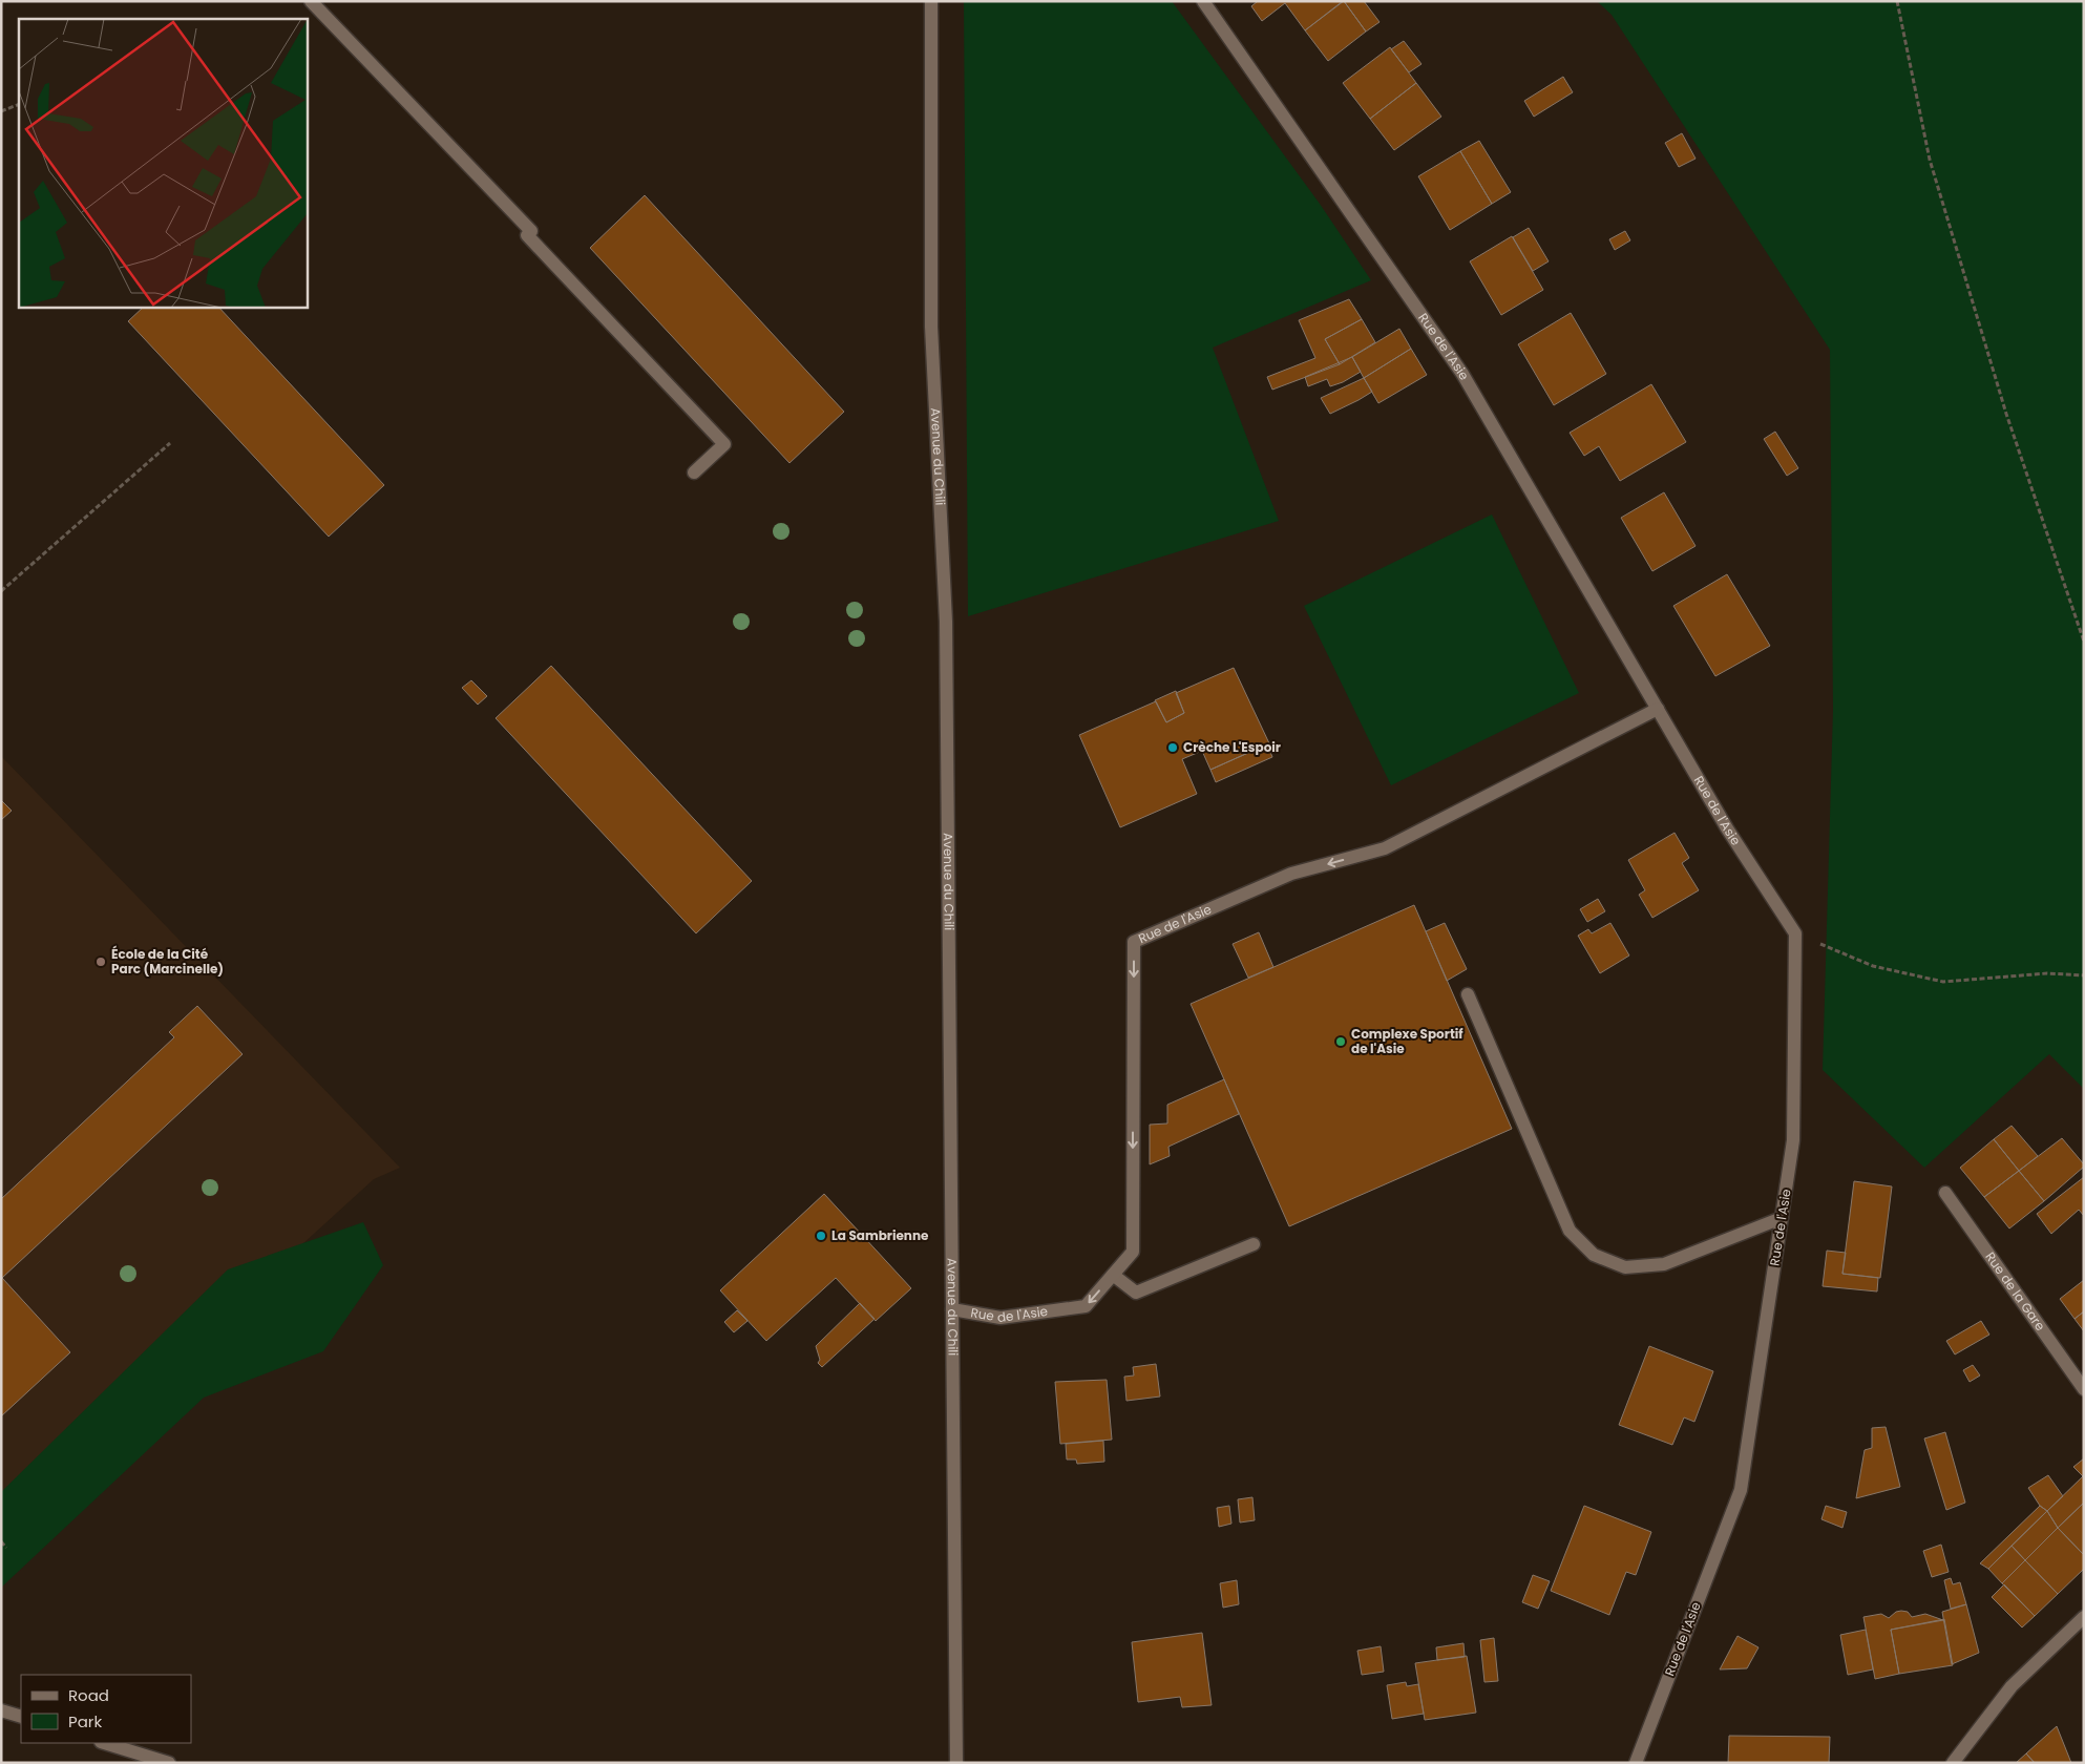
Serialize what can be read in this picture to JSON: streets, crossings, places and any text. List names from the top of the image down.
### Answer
{
  "streets": {
    "street": ["Rue de l'Asie", "Avenue du Chili", "Rue de la Gare"]
  },
  "crossings": [
    ["Rue de l'Asie", "Avenue du Chili"]
  ],
  "places": [
    "Crèche L'Espoir",
    "École de la Cité Parc (Marcinelle)",
    "Complexe Sportif de l'Asie",
    "La Sambrienne"
  ],
  "legend": ["Road", "Park"]
}
